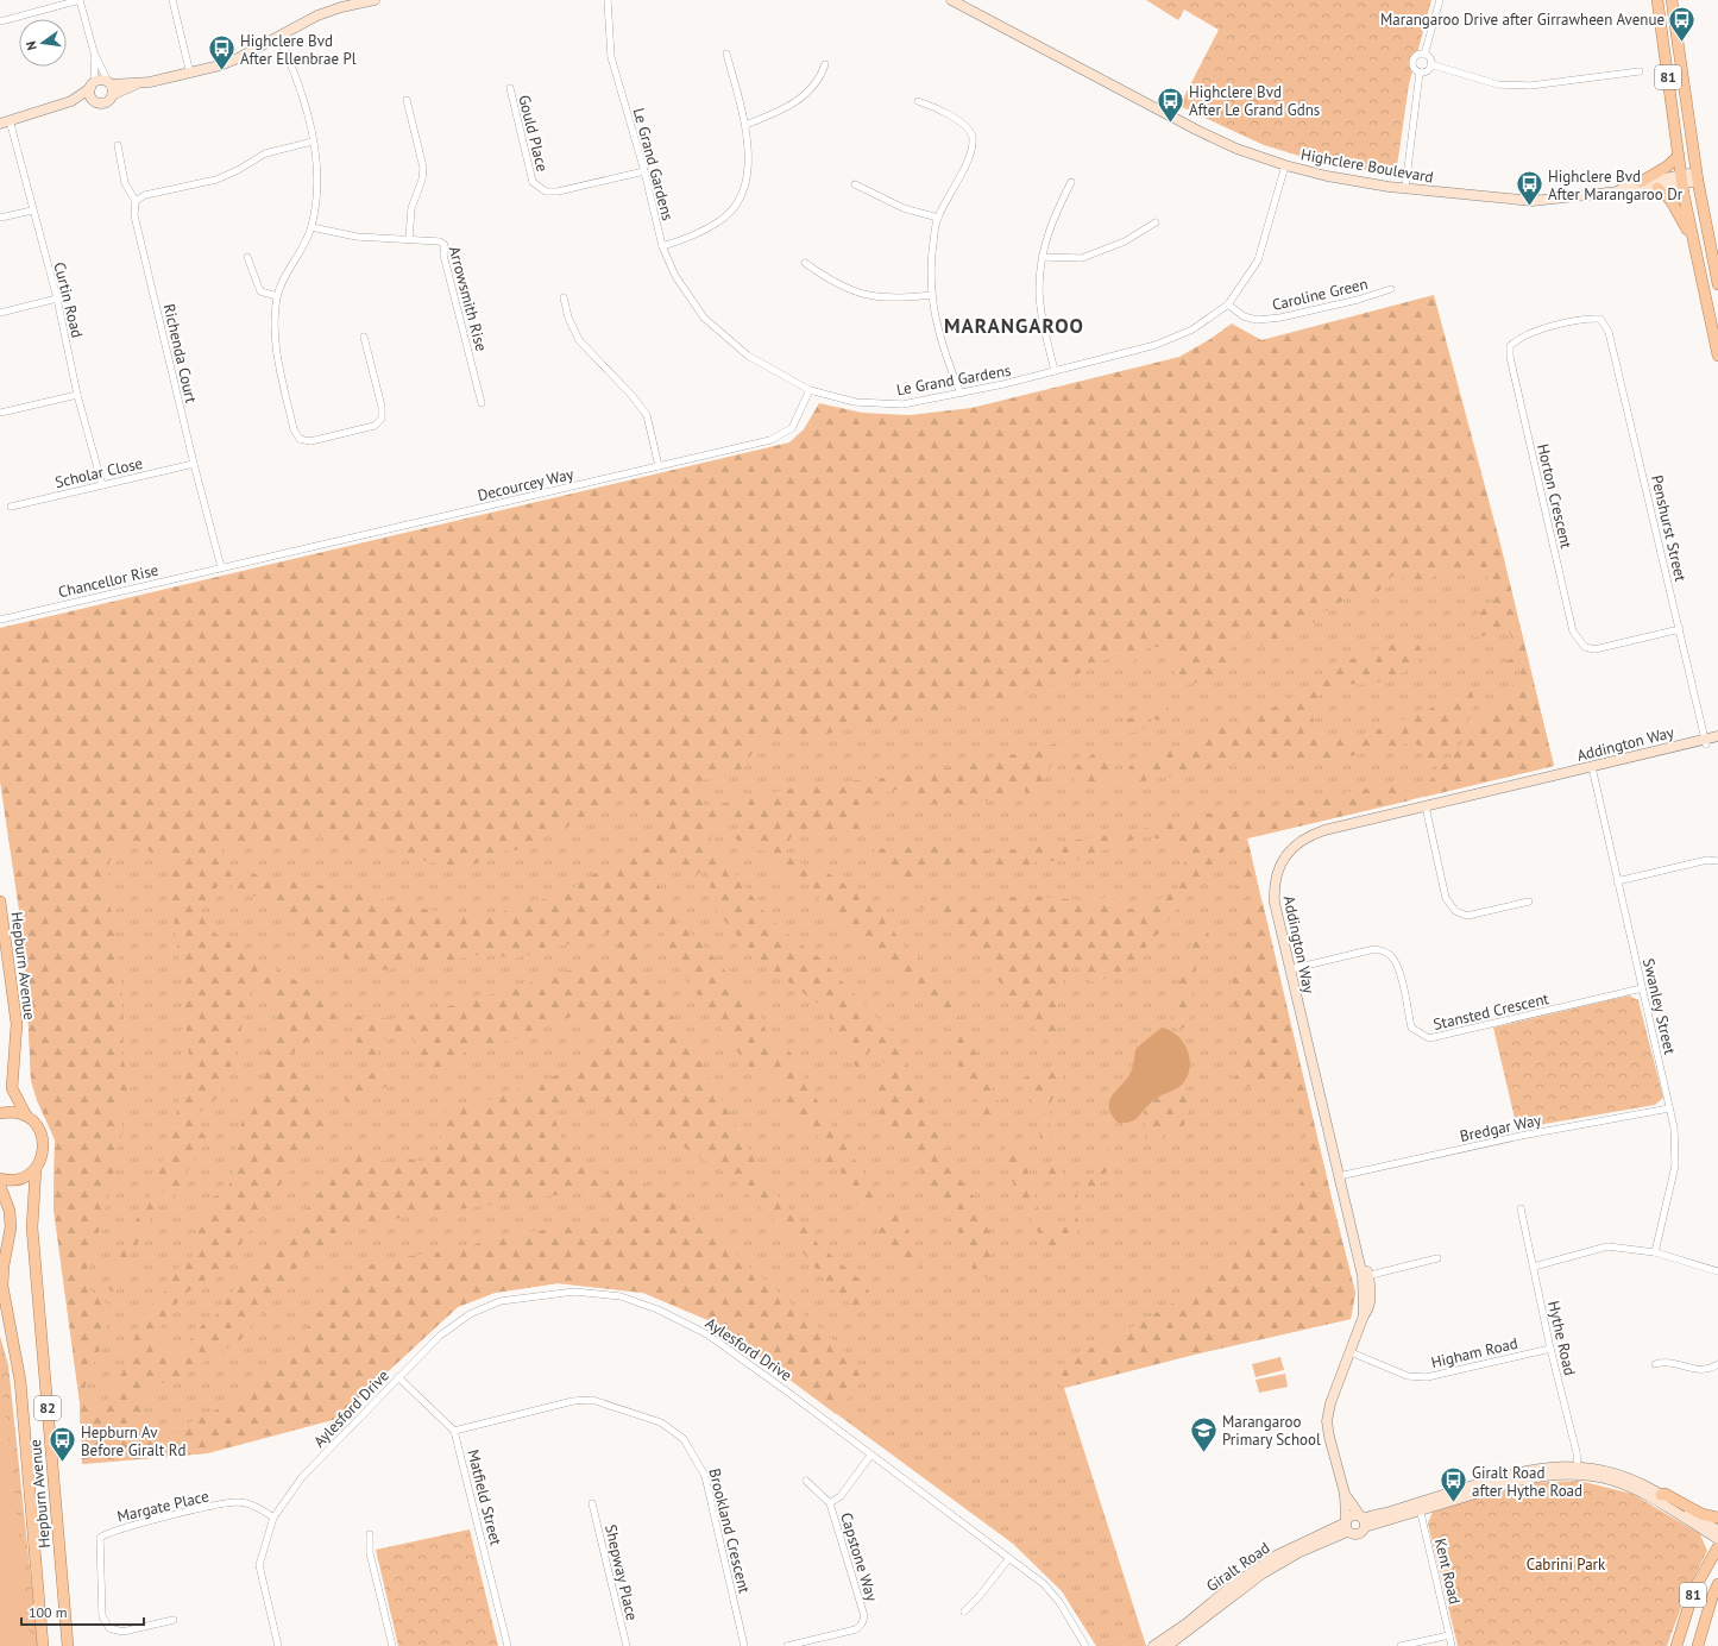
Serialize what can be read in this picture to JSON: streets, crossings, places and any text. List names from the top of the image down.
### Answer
{
  "streets": {
    "main road": ["81", "Hepburn Avenue", "82"],
    "street": [
      "Gould Place",
      "Le Grand Gardens",
      "Highclere Boulevard",
      "Caroline Green",
      "Arrowsmith Rise",
      "Curtin Road",
      "Richenda Court",
      "Scholar Close",
      "Decourcey Way",
      "Horton Crescent",
      "Penshurst Street",
      "Chancellor Rise",
      "Addington Way",
      "Swanley Street",
      "Stansted Crescent",
      "Bredgar Way",
      "Hythe Road",
      "Aylesford Drive",
      "Higham Road",
      "Matfield Street",
      "Margate Place",
      "Brookland Crescent",
      "Capstone Way",
      "Giralt Road",
      "Kent Road",
      "Shepway Place"
    ]
  },
  "crossings": [
    ["81", "Highclere Boulevard"],
    ["Gould Place", "Le Grand Gardens"],
    ["Le Grand Gardens", "Highclere Boulevard"],
    ["Le Grand Gardens", "Caroline Green"],
    ["Le Grand Gardens", "Decourcey Way"],
    ["Curtin Road", "Scholar Close"],
    ["Richenda Court", "Scholar Close"],
    ["Richenda Court", "Decourcey Way"],
    ["Richenda Court", "Chancellor Rise"],
    ["Decourcey Way", "Chancellor Rise"],
    ["Horton Crescent", "Penshurst Street"],
    ["Penshurst Street", "Addington Way"],
    ["Addington Way", "Swanley Street"],
    ["Addington Way", "Stansted Crescent"],
    ["Addington Way", "Bredgar Way"],
    ["Addington Way", "Higham Road"],
    ["Addington Way", "Giralt Road"],
    ["Hepburn Avenue", "82"],
    ["Swanley Street", "Stansted Crescent"],
    ["Swanley Street", "Bredgar Way"],
    ["Hythe Road", "Higham Road"],
    ["Aylesford Drive", "Margate Place"],
    ["Aylesford Drive", "Capstone Way"],
    ["Matfield Street", "Brookland Crescent"]
  ],
  "districts": ["MARANGAROO"],
  "parks": ["Cabrini Park"],
  "places": {
    "bus stop": [
      "Marangaroo Drive after Girrawheen Avenue",
      "Highclere Bvd After Ellenbrae Pl",
      "Highclere Bvd After Le Grand Gdns",
      "Highclere Bvd After Marangaroo Dr",
      "Hepburn Av Before Giralt Rd",
      "Giralt Road after Hythe Road"
    ],
    "school or university": ["Marangaroo Primary School"]
  },
  "scale_bar": "100 m",
  "north": "left"
}
